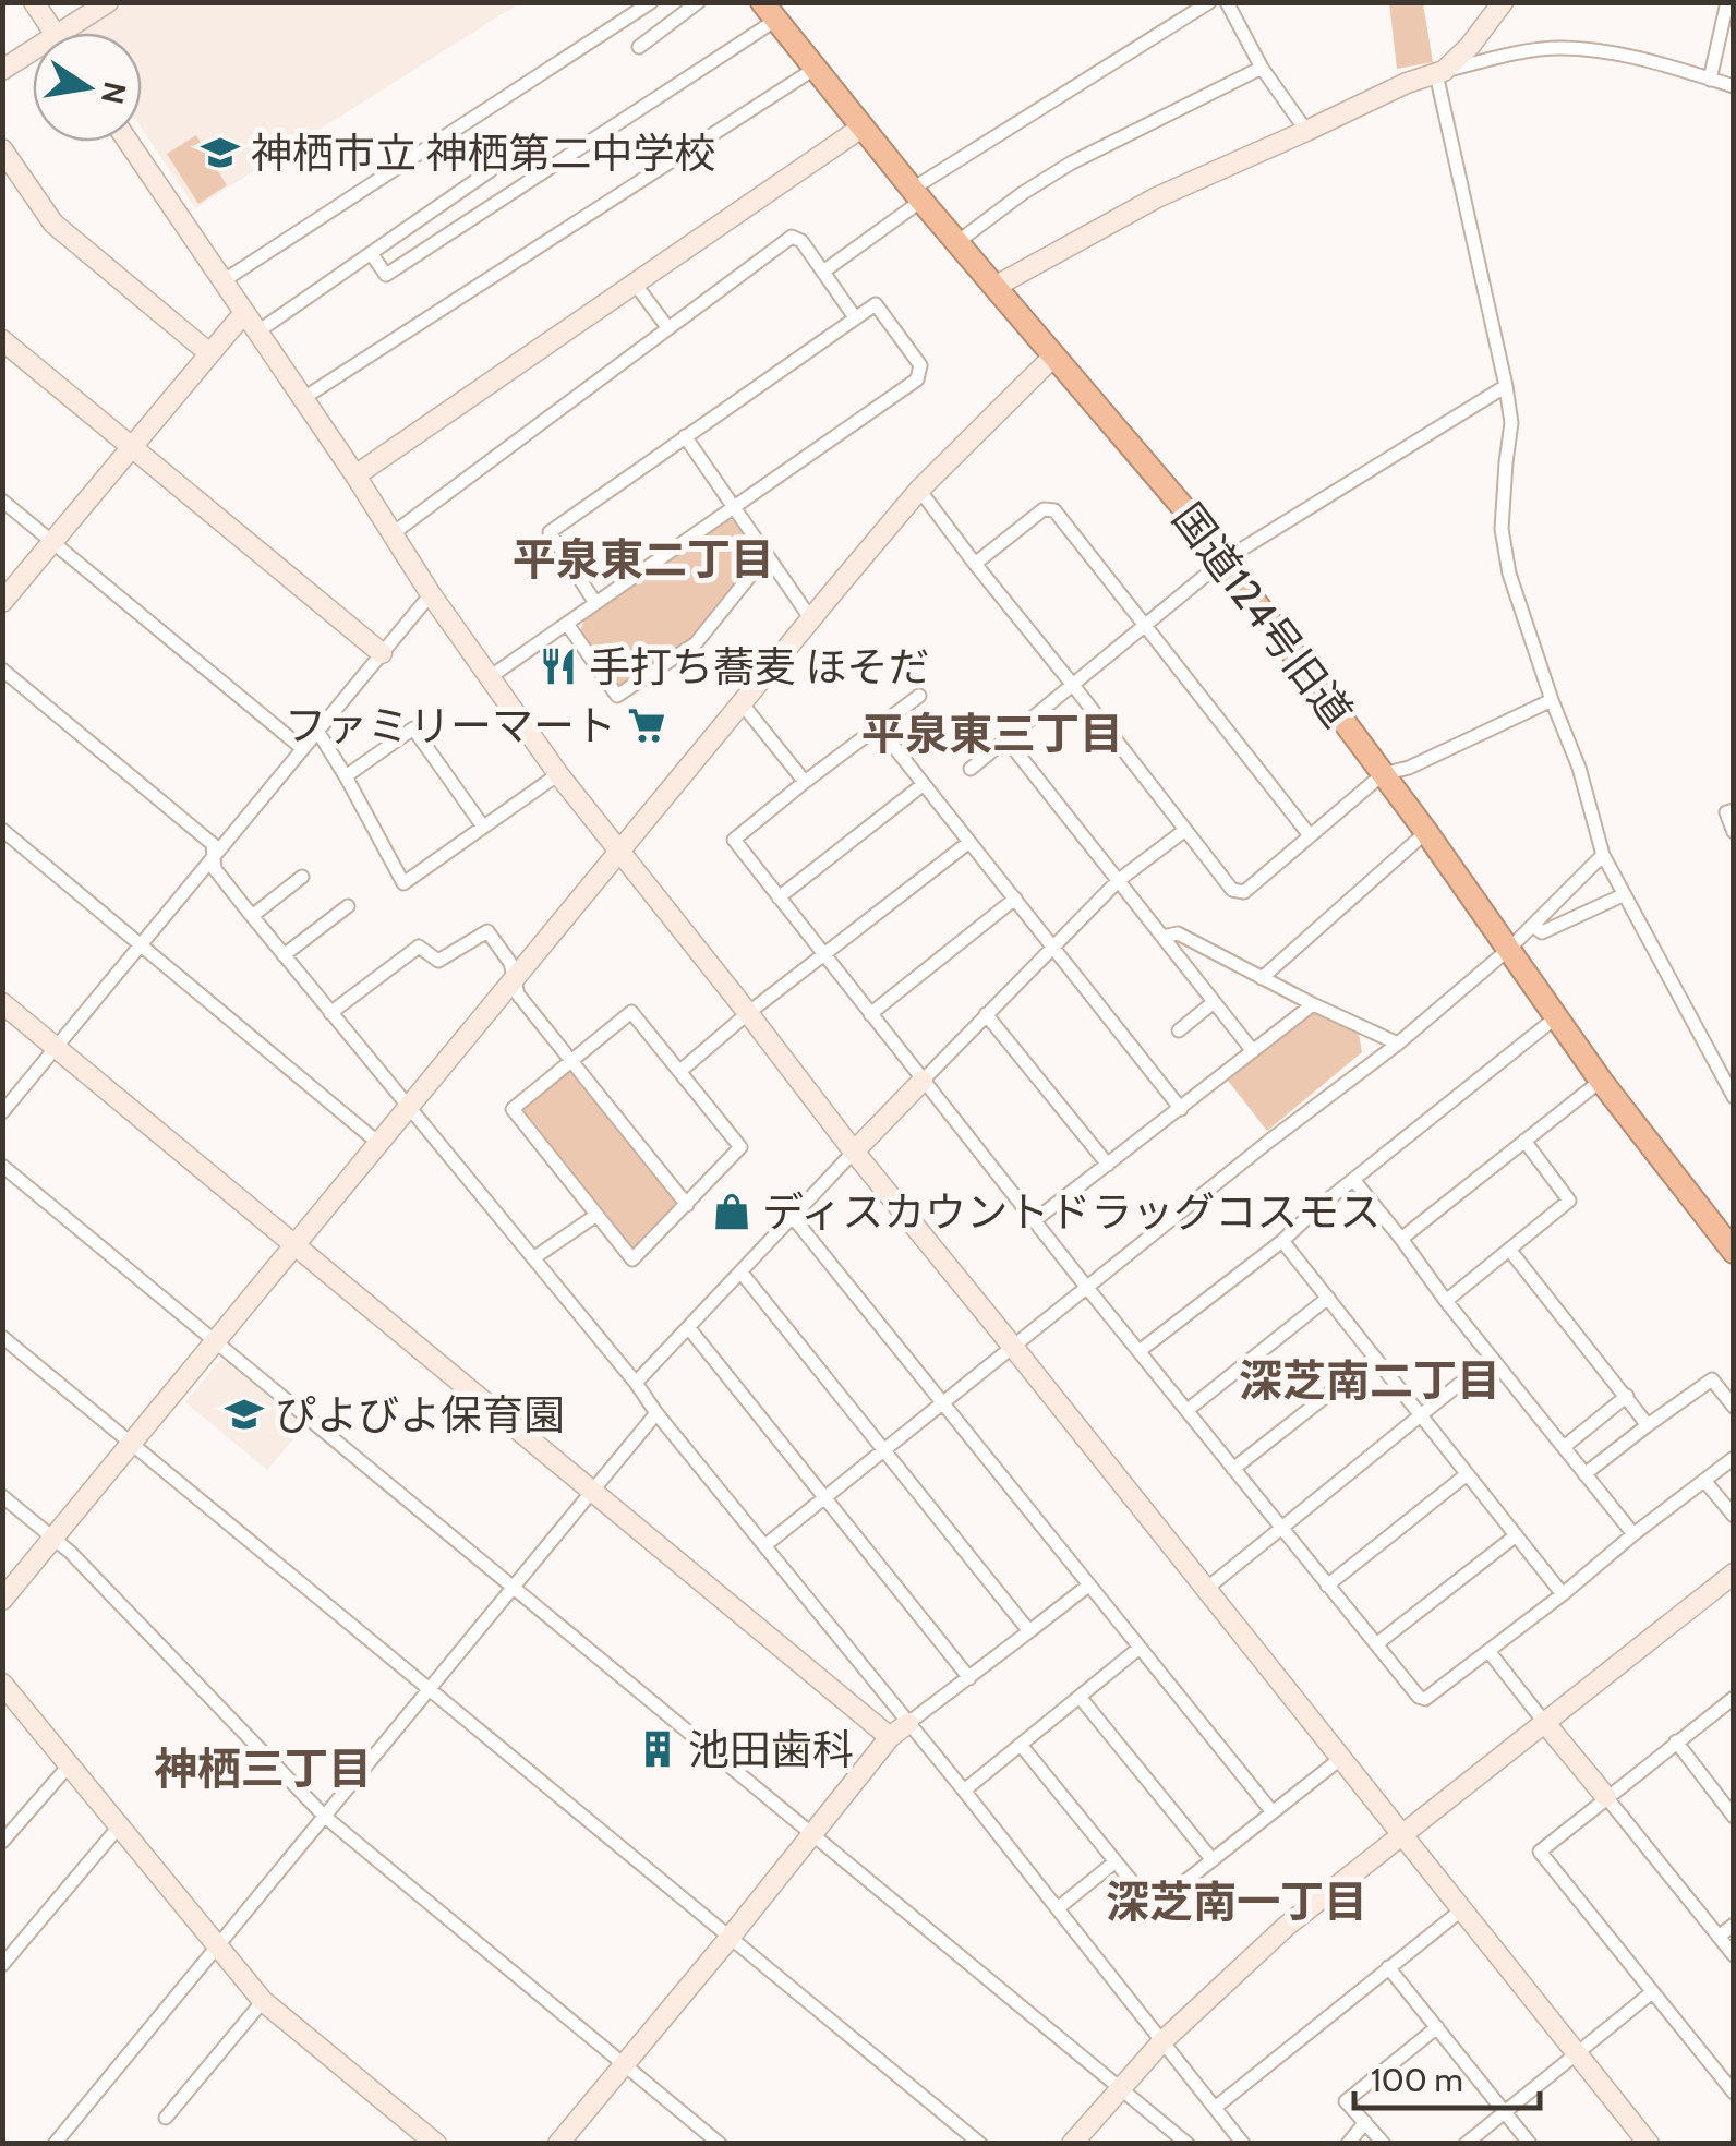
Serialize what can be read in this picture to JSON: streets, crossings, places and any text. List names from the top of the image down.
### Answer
{
  "streets": {
    "highway": ["国道124号旧道"]
  },
  "districts": [
    "平泉東二丁目",
    "平泉東三丁目",
    "深芝南二丁目",
    "神栖三丁目",
    "深芝南一丁目"
  ],
  "places": {
    "school or university": ["神栖市立 神栖第二中学校", "ぴよびよ保育園"],
    "restaurant": ["手打ち蕎麦 ほそだ"],
    "supermarket": ["ファミリーマート"],
    "shop": ["ディスカウントドラッグコスモス"],
    "building": ["池田歯科"]
  },
  "scale_bar": "100 m",
  "north": "right"
}
